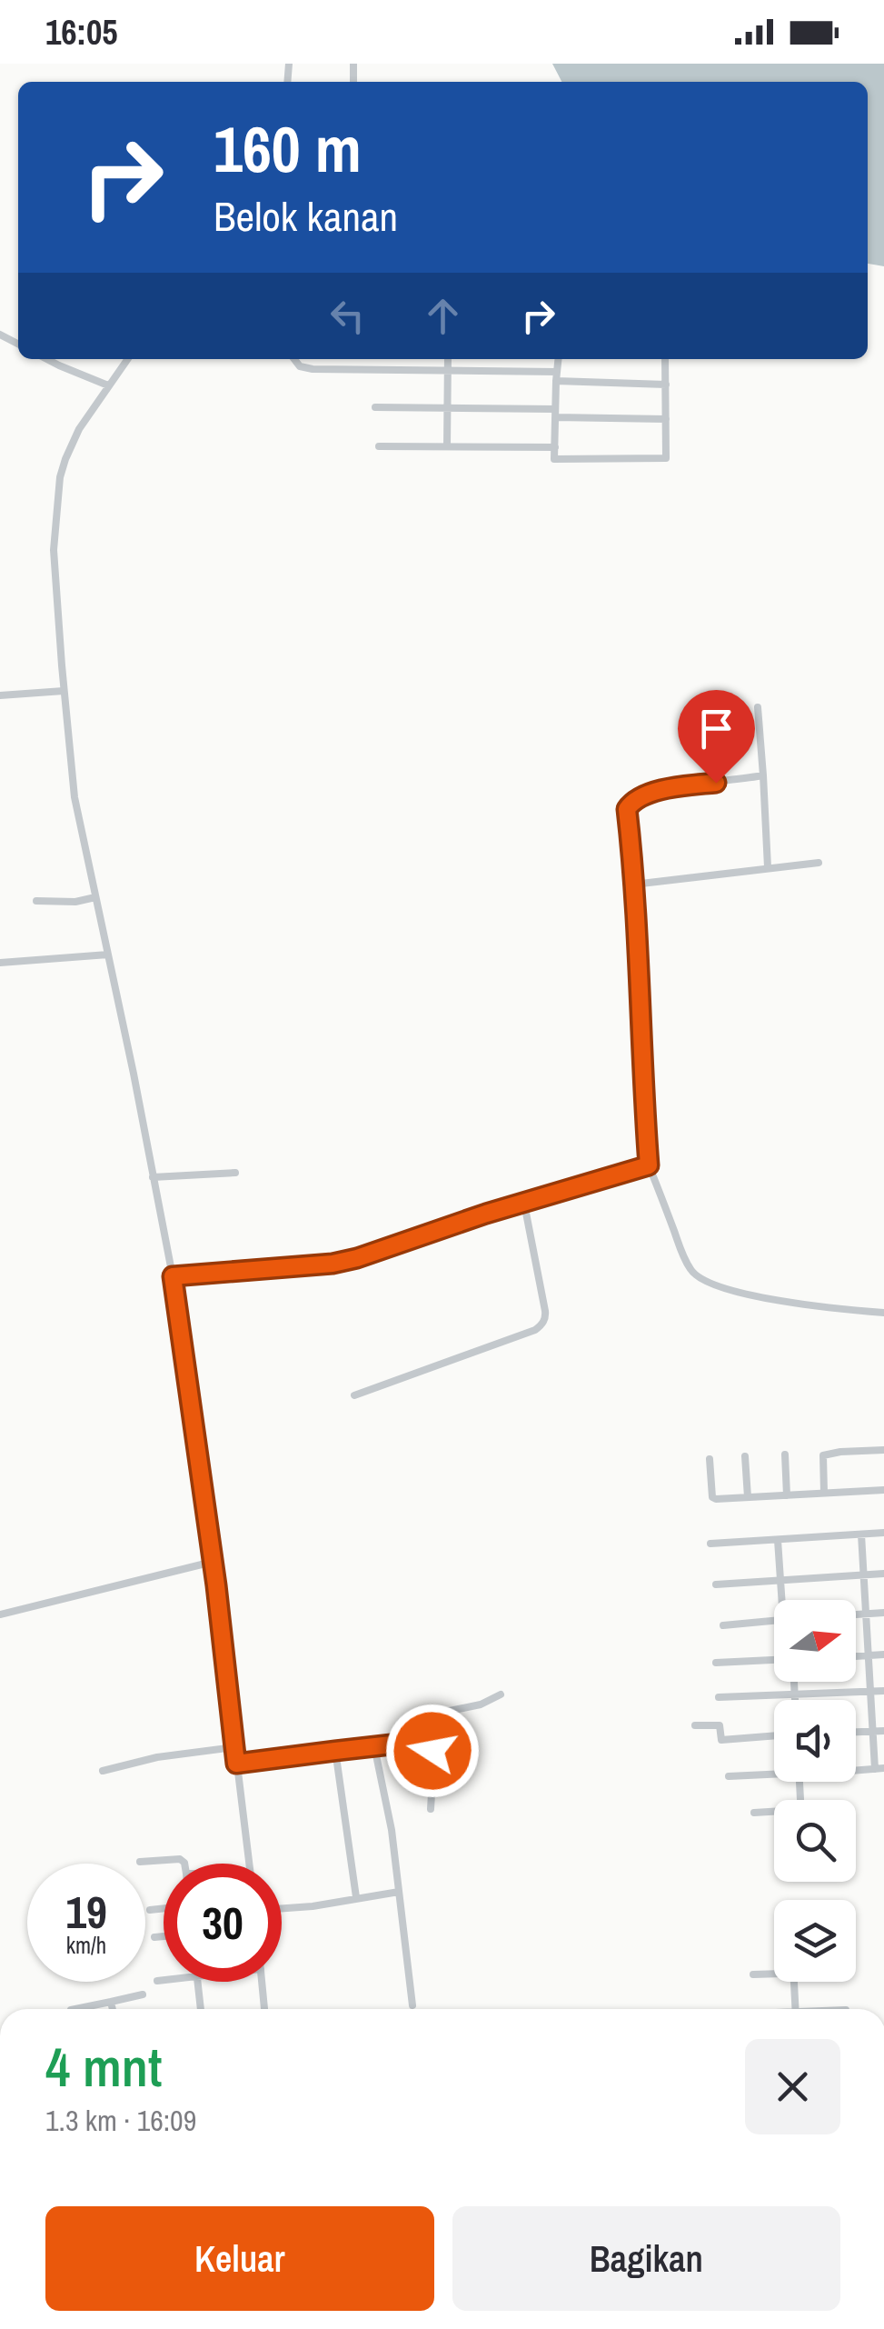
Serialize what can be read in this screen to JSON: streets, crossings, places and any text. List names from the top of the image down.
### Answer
{
  "north": "right",
  "page": {
    "status": "16:05",
    "turn": ["160 m", "Belok kanan"],
    "speed": "19 km/h",
    "limit": "30",
    "heading": ["4 mnt", "1.3 km · 16:09"],
    "buttons": ["Keluar", "Bagikan"]
  }
}
